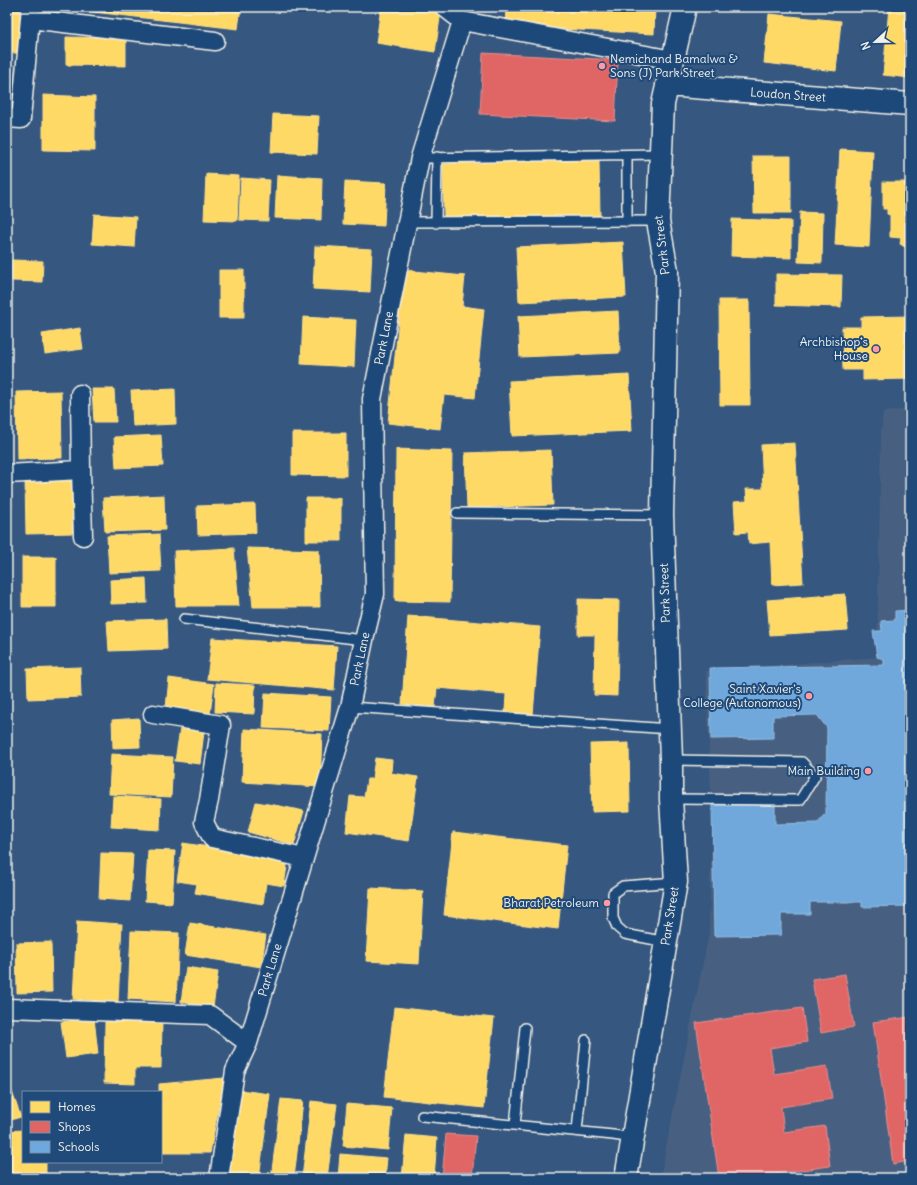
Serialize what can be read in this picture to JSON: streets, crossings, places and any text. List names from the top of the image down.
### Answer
{
  "streets": {
    "main road": ["Loudon Street", "Park Street"],
    "street": ["Park Lane"]
  },
  "crossings": [
    ["Loudon Street", "Park Street"]
  ],
  "places": [
    "Nemichand Bamalwa & Sons (J) Park Street",
    "Archbishop's House",
    "Saint Xavier's College (Autonomous)",
    "Main Building",
    "Bharat Petroleum"
  ],
  "legend": ["Homes", "Shops", "Schools"],
  "north": "left"
}
